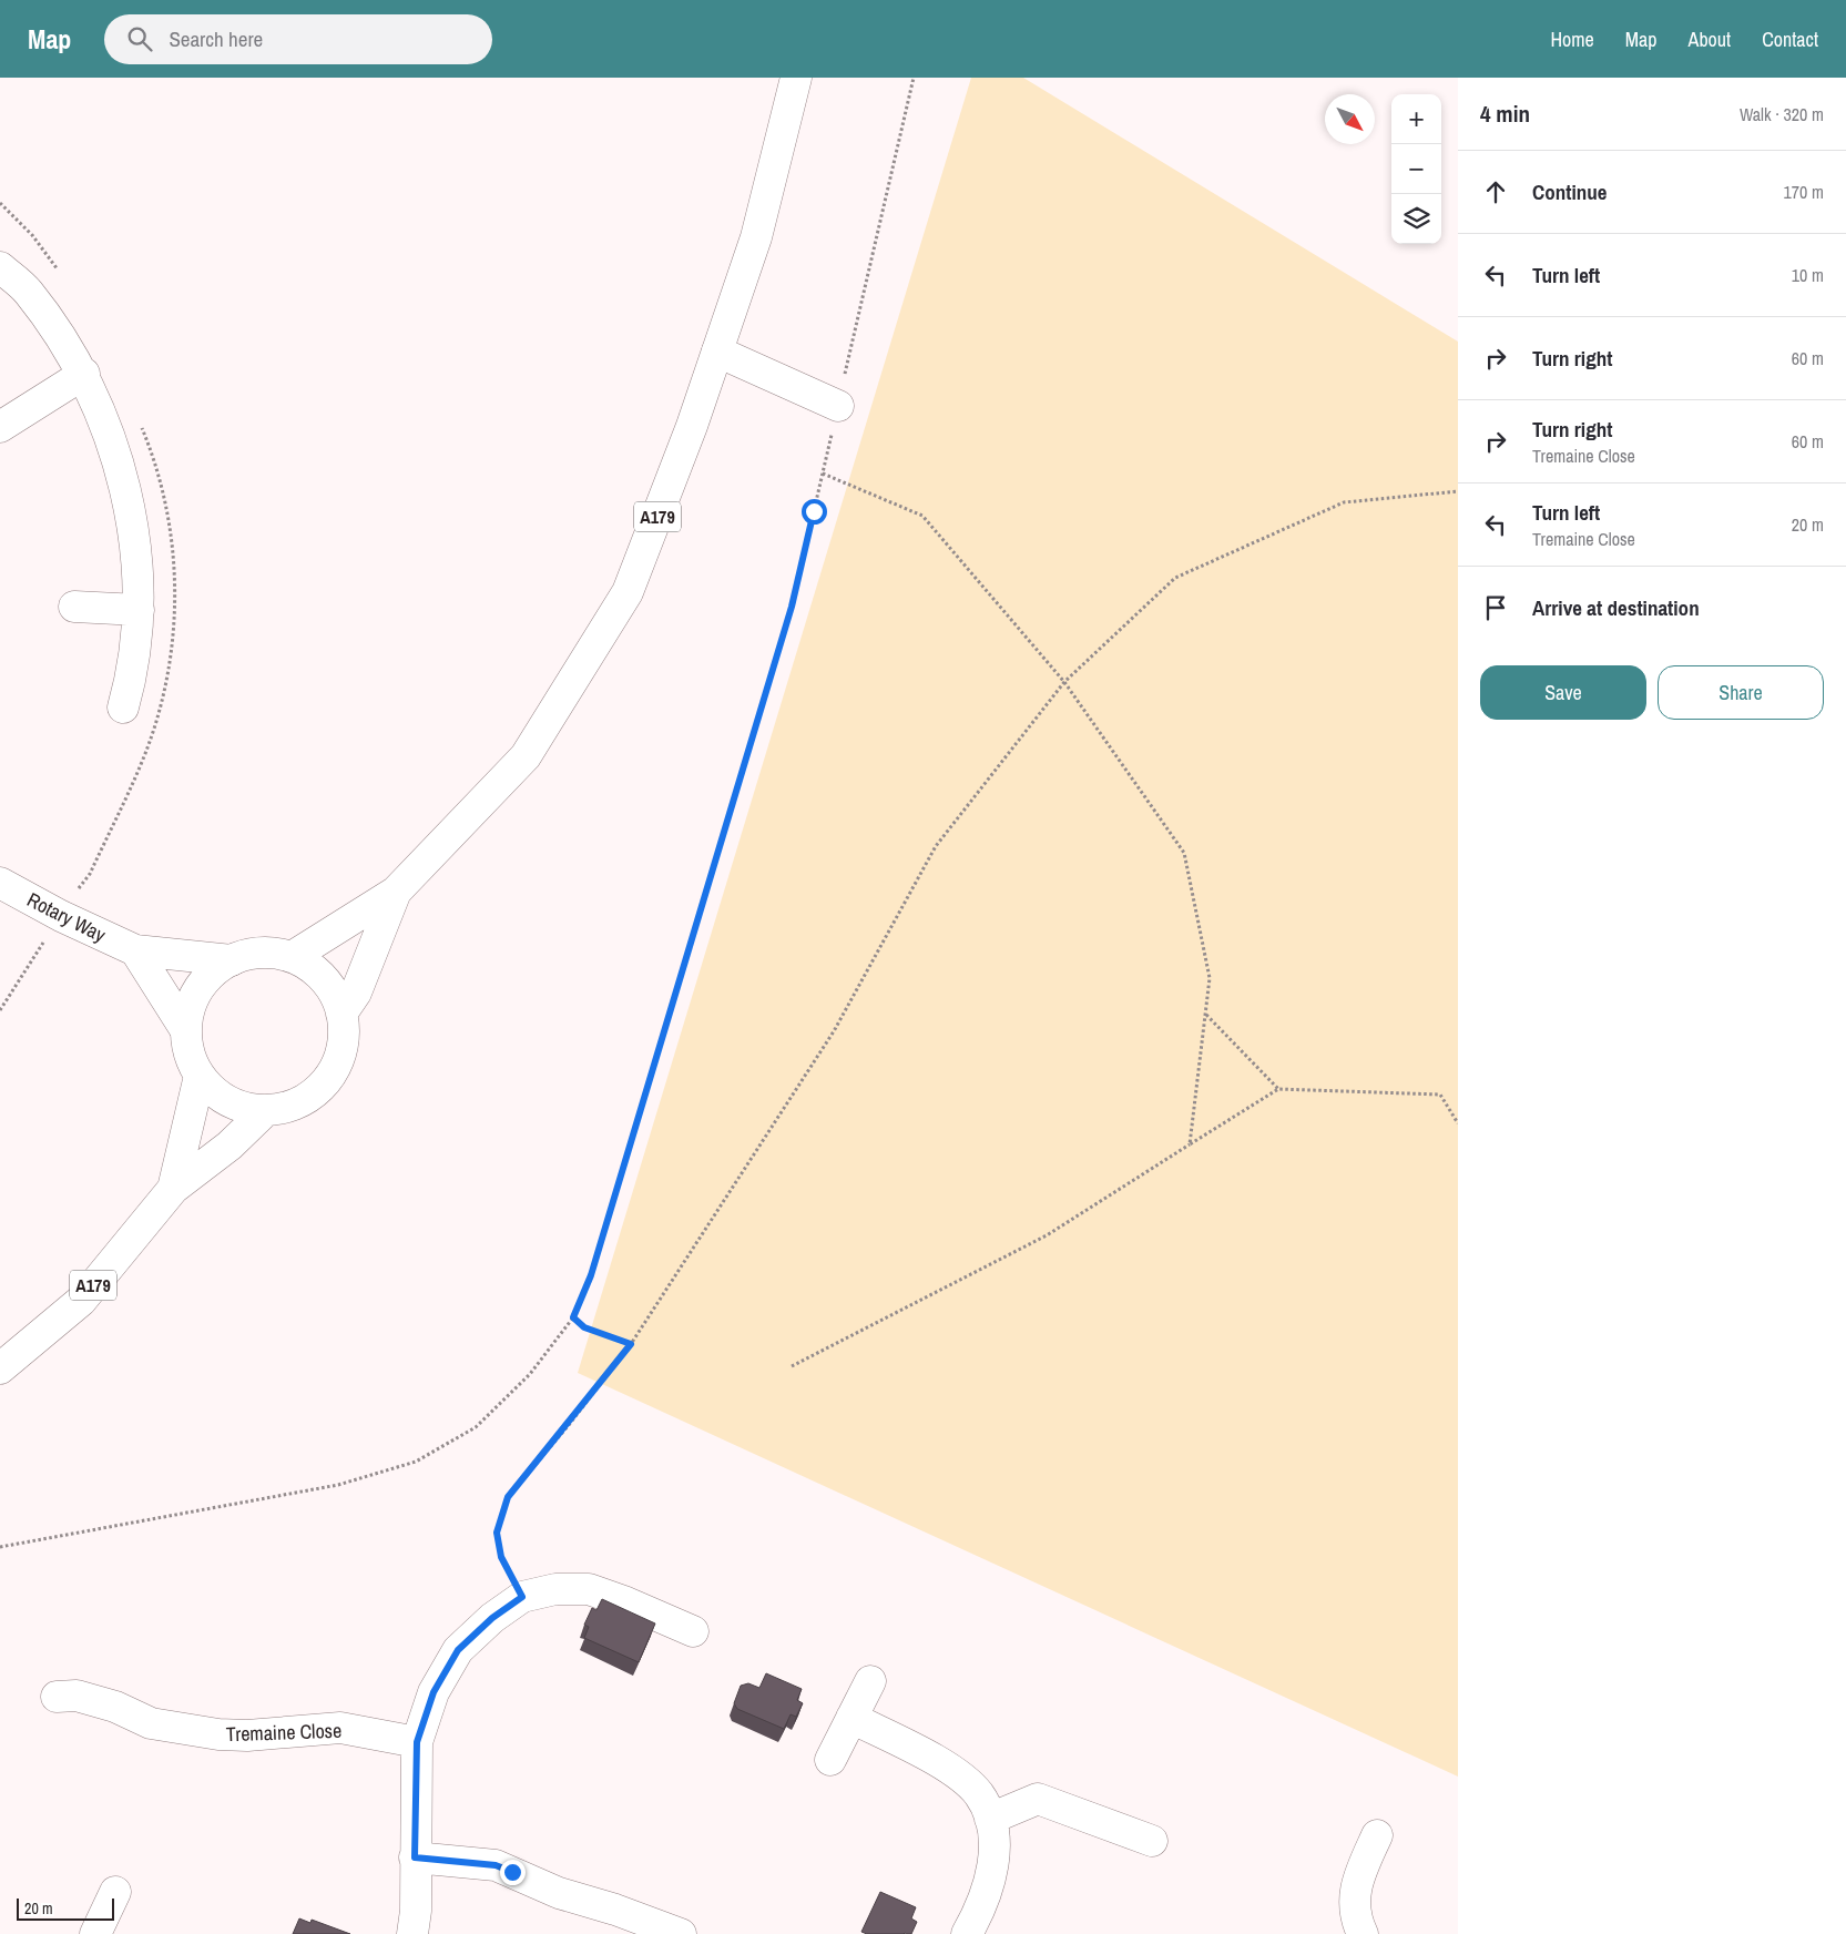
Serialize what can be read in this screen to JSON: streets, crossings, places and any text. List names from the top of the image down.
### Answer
{
  "streets": {
    "main road": ["A179", "Rotary Way", "Tremaine Close"]
  },
  "scale_bar": "20 m",
  "north": "bottom right",
  "page": {
    "header": "Map",
    "search": "Search here",
    "nav": [
      "Home",
      "Map",
      "About",
      "Contact"
    ],
    "heading": ["4 min", "Walk · 320 m"],
    "map_buttons": ["+", "−"],
    "list": [
      ["Continue", "170 m"],
      ["Turn left", "10 m"],
      ["Turn right", "60 m"],
      ["Turn right", "Tremaine Close", "60 m"],
      ["Turn left", "Tremaine Close", "20 m"],
      "Arrive at destination"
    ],
    "buttons": ["Save", "Share"],
    "scale": "20 m"
  }
}
